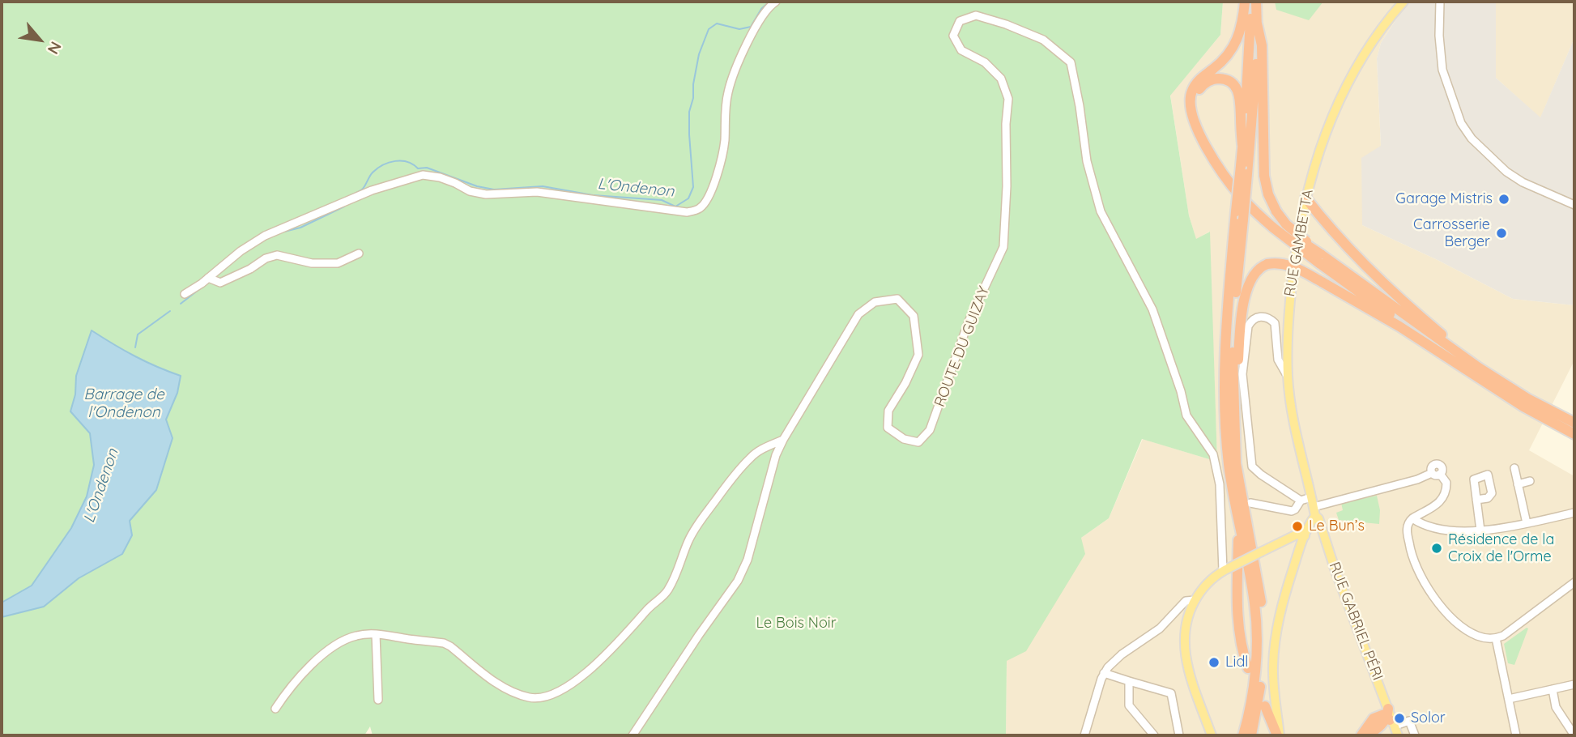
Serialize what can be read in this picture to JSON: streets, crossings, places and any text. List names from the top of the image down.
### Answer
{
  "streets": {
    "main road": ["RUE GAMBETTA", "RUE GABRIEL PÉRI"],
    "street": ["ROUTE DU GUIZAY"]
  },
  "crossings": [
    ["RUE GAMBETTA", "RUE GABRIEL PÉRI"]
  ],
  "water": ["L'Ondenon", "Barrage de l'Ondenon"],
  "parks": ["Le Bois Noir"],
  "places": [
    "Garage Mistris",
    "Carrosserie Berger",
    "Le Bun’s",
    "Résidence de la Croix de l'Orme",
    "Lidl",
    "Solor"
  ],
  "north": "bottom right"
}
